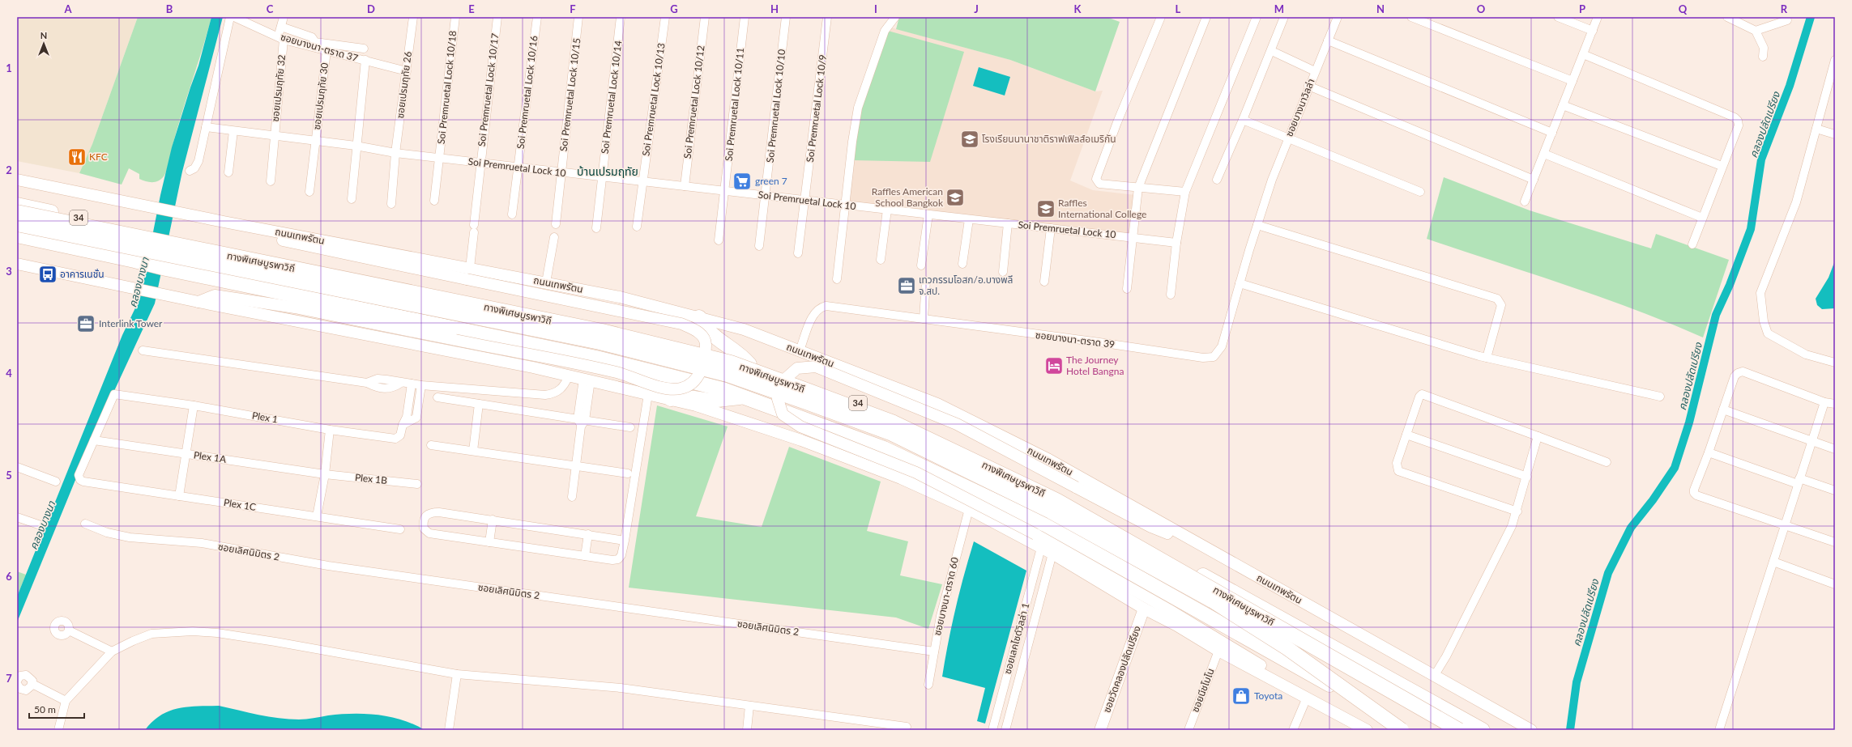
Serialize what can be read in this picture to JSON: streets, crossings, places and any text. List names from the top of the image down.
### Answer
{
  "streets": {
    "highway": ["34", "ทางพิเศษบูรพาวิถี"],
    "main road": ["ถนนเทพรัตน", "ซอยวัดคลองปลัดเปรียง"],
    "street": [
      "ซอยบางนา-ตราด 37",
      "ซอยเปรมฤทัย 26",
      "Soi Premruetal Lock 10/18",
      "ซอยเปรมฤทัย 32",
      "Soi Premruetal Lock 10/17",
      "Soi Premruetal Lock 10/16",
      "Soi Premruetal Lock 10/15",
      "ซอยเปรมฤทัย 30",
      "Soi Premruetal Lock 10/14",
      "Soi Premruetal Lock 10/13",
      "Soi Premruetal Lock 10/12",
      "Soi Premruetal Lock 10/11",
      "Soi Premruetal Lock 10/10",
      "ซอยบางนาวิลล่า",
      "Soi Premruetal Lock 10/9",
      "Soi Premruetal Lock 10",
      "ซอยบางนา-ตราด 39",
      "Plex 1",
      "Plex 1A",
      "Plex 1B",
      "Plex 1C",
      "ซอยเลิศนิมิตร 2",
      "ซอยบางนา-ตราด 60",
      "ซอยเลคไซด์วิลล่า 1",
      "ซอยนีชโมโน"
    ]
  },
  "crossings": [
    ["ซอยบางนา-ตราด 37", "ซอยเปรมฤทัย 26"],
    ["ซอยบางนา-ตราด 37", "ซอยเปรมฤทัย 32"],
    ["ซอยบางนา-ตราด 37", "ซอยเปรมฤทัย 30"],
    ["ซอยเปรมฤทัย 26", "Soi Premruetal Lock 10"],
    ["Soi Premruetal Lock 10/18", "Soi Premruetal Lock 10"],
    ["ซอยเปรมฤทัย 32", "Soi Premruetal Lock 10"],
    ["Soi Premruetal Lock 10/17", "Soi Premruetal Lock 10"],
    ["Soi Premruetal Lock 10/17", "ถนนเทพรัตน"],
    ["Soi Premruetal Lock 10/16", "Soi Premruetal Lock 10"],
    ["Soi Premruetal Lock 10/15", "Soi Premruetal Lock 10"],
    ["ซอยเปรมฤทัย 30", "Soi Premruetal Lock 10"],
    ["Soi Premruetal Lock 10/14", "Soi Premruetal Lock 10"],
    ["Soi Premruetal Lock 10/13", "Soi Premruetal Lock 10"],
    ["Soi Premruetal Lock 10/12", "Soi Premruetal Lock 10"],
    ["Soi Premruetal Lock 10/11", "Soi Premruetal Lock 10"],
    ["Soi Premruetal Lock 10/10", "Soi Premruetal Lock 10"],
    ["ซอยบางนาวิลล่า", "ซอยบางนา-ตราด 39"],
    ["Soi Premruetal Lock 10/9", "Soi Premruetal Lock 10"],
    ["ถนนเทพรัตน", "ซอยบางนา-ตราด 39"],
    ["Plex 1", "Plex 1A"],
    ["Plex 1", "Plex 1C"],
    ["Plex 1A", "Plex 1B"],
    ["Plex 1A", "Plex 1C"],
    ["ซอยเลิศนิมิตร 2", "ซอยบางนา-ตราด 60"]
  ],
  "districts": ["บ้านเปรมฤทัย"],
  "water": ["คลองปลัดเปรียง", "คลองบางนา"],
  "places": {
    "school or university": ["โรงเรียนนานาชาติราฟเฟิลส์อเมริกัน", "Raffles American School Bangkok", "Raffles International College"],
    "restaurant": ["KFC"],
    "supermarket": ["green 7"],
    "bus stop": ["อาคารเนชั่น"],
    "office": ["เทวกรรมโอสก/อ.บางพลี จ.สป.", "Interlink Tower"],
    "hotel": ["The Journey Hotel Bangna"],
    "shop": ["Toyota"]
  },
  "scale_bar": "50 m",
  "north": "top",
  "grid": {
    "columns": [
      "A",
      "B",
      "C",
      "D",
      "E",
      "F",
      "G",
      "H",
      "I",
      "J",
      "K",
      "L",
      "M",
      "N",
      "O",
      "P",
      "Q",
      "R"
    ],
    "rows": [
      "1",
      "2",
      "3",
      "4",
      "5",
      "6",
      "7"
    ]
  }
}
